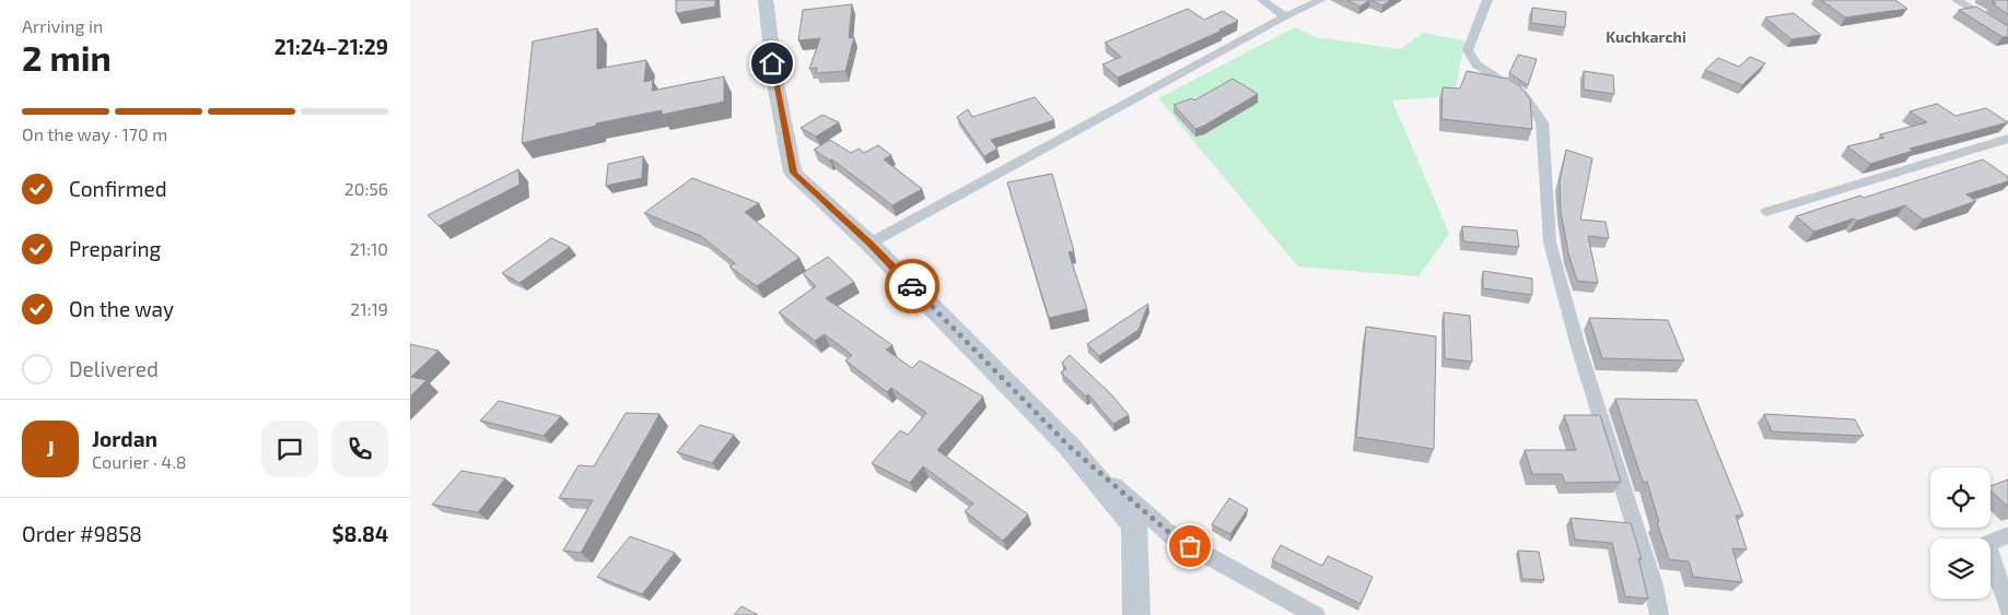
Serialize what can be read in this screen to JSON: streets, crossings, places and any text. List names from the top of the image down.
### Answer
{
  "districts": ["Kuchkarchi"],
  "page": {
    "heading": ["2 min", "Arriving in", "21:24–21:29"],
    "panel": [
      "Jordan",
      "Courier · 4.8",
      "Order #9858",
      "$8.84"
    ],
    "bar": "On the way · 170 m",
    "list": [
      ["Confirmed", "20:56"],
      ["Preparing", "21:10"],
      ["On the way", "21:19"],
      "Delivered"
    ],
    "round": "J"
  }
}
